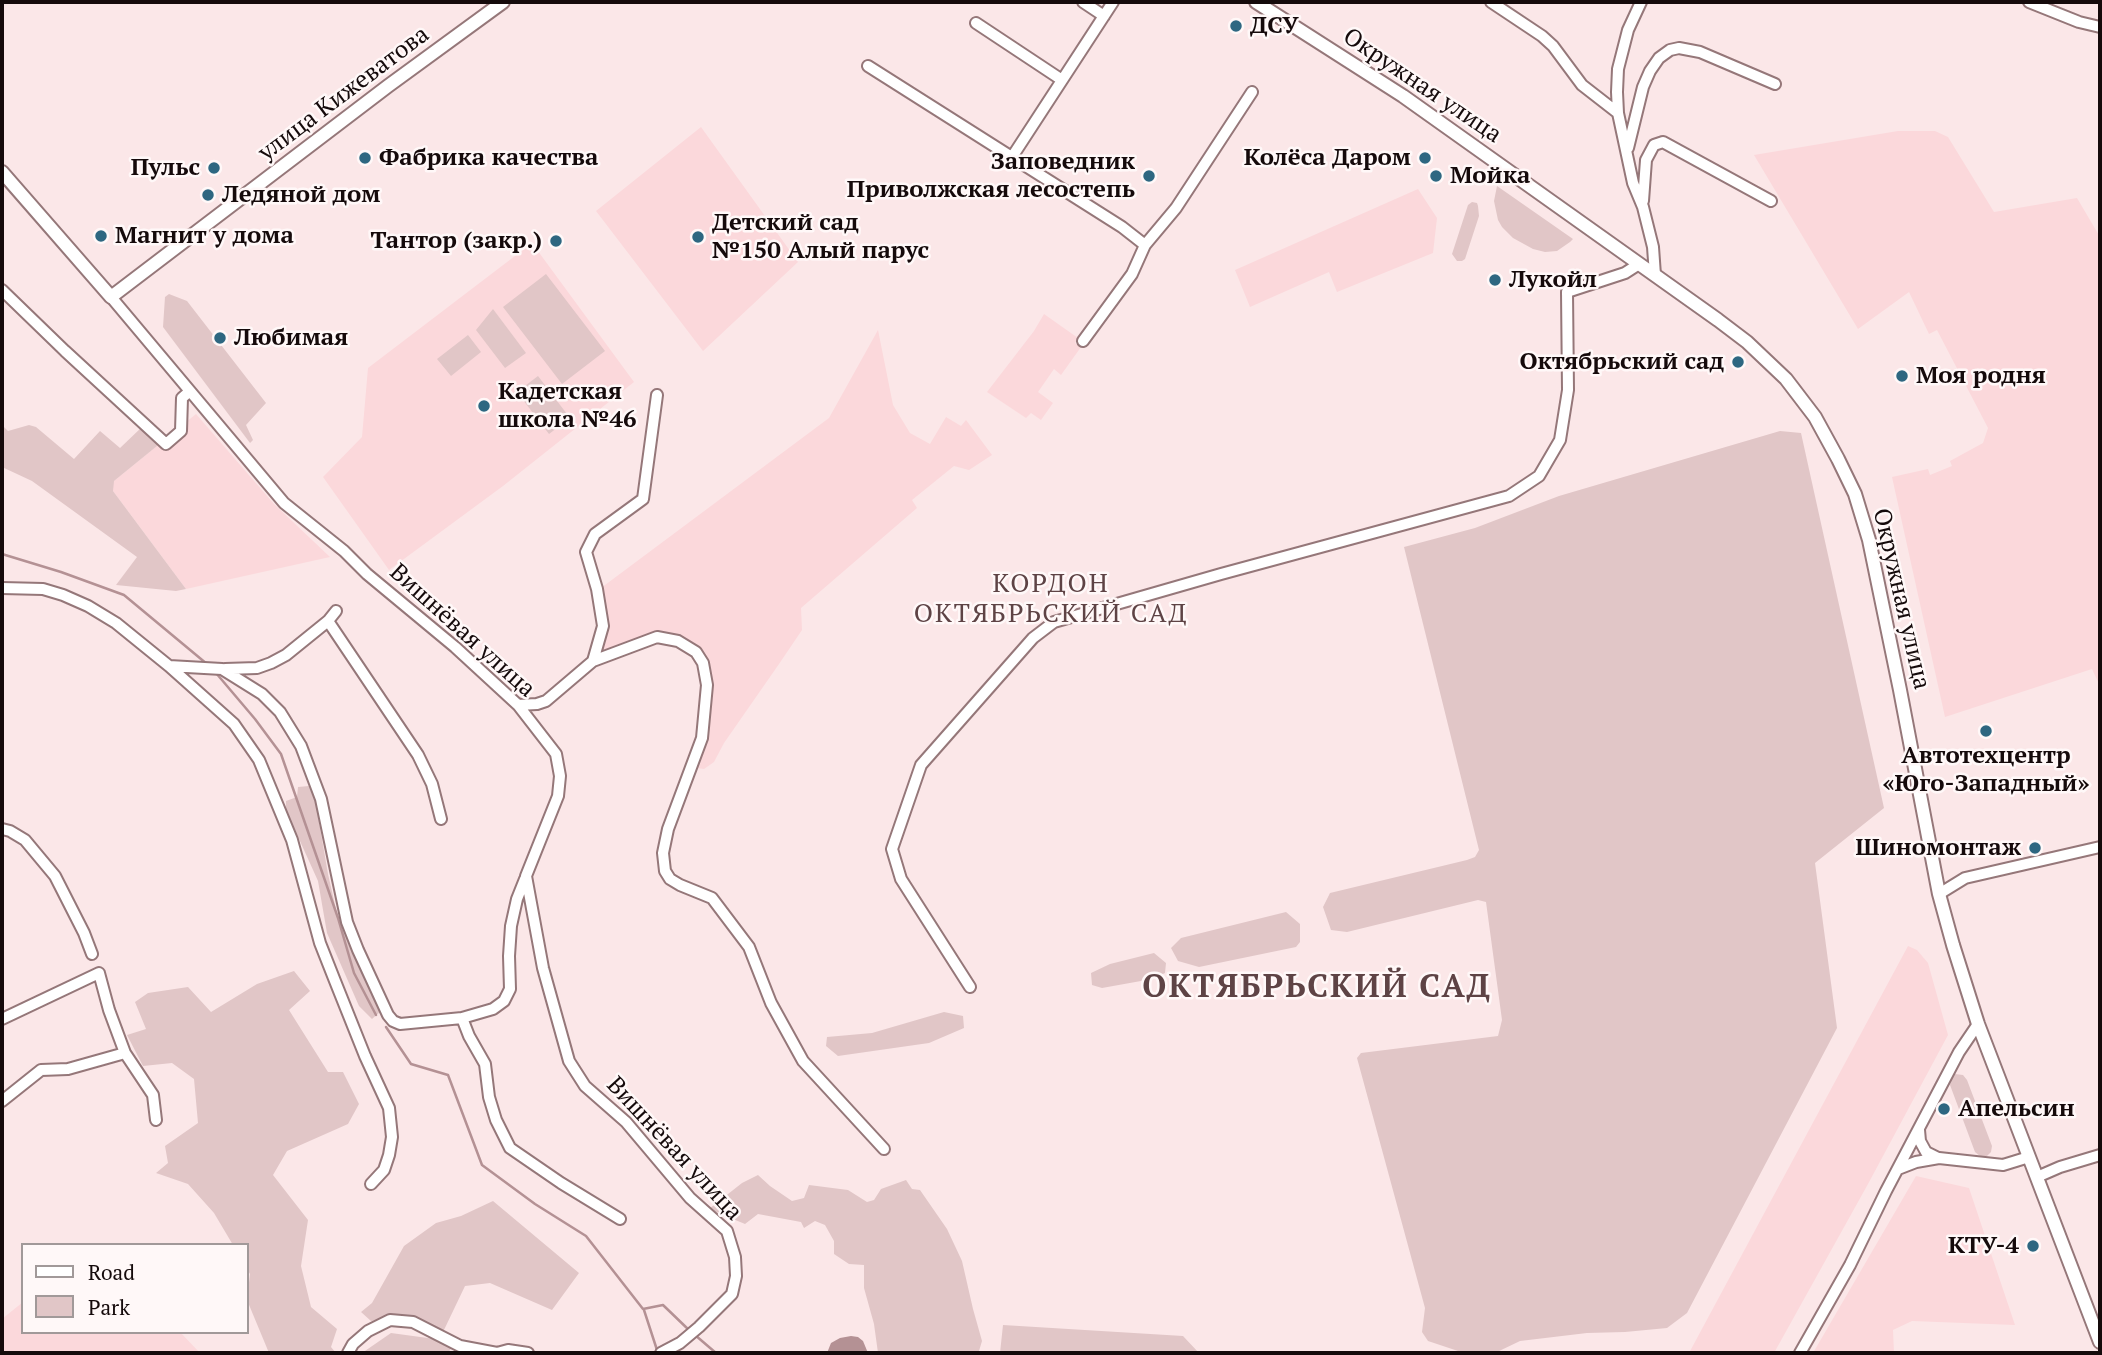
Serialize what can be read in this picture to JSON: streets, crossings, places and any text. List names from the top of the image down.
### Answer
{
  "streets": {
    "main road": ["Окружная улица", "улица Кижеватова", "Вишнёвая улица"]
  },
  "crossings": [
    ["улица Кижеватова", "Вишнёвая улица"]
  ],
  "districts": ["КОРДОН ОКТЯБРЬСКИЙ САД", "ОКТЯБРЬСКИЙ САД"],
  "places": [
    "ДСУ",
    "Фабрика качества",
    "Колёса Даром",
    "Пульс",
    "Заповедник Приволжская лесостепь",
    "Мойка",
    "Ледяной дом",
    "Магнит у дома",
    "Детский сад №150 Алый парус",
    "Тантор (закр.)",
    "Лукойл",
    "Любимая",
    "Октябрьский сад",
    "Моя родня",
    "Кадетская школа №46",
    "Автотехцентр «Юго-Западный»",
    "Шиномонтаж",
    "Апельсин",
    "КТУ-4"
  ],
  "legend": ["Road", "Park"]
}
